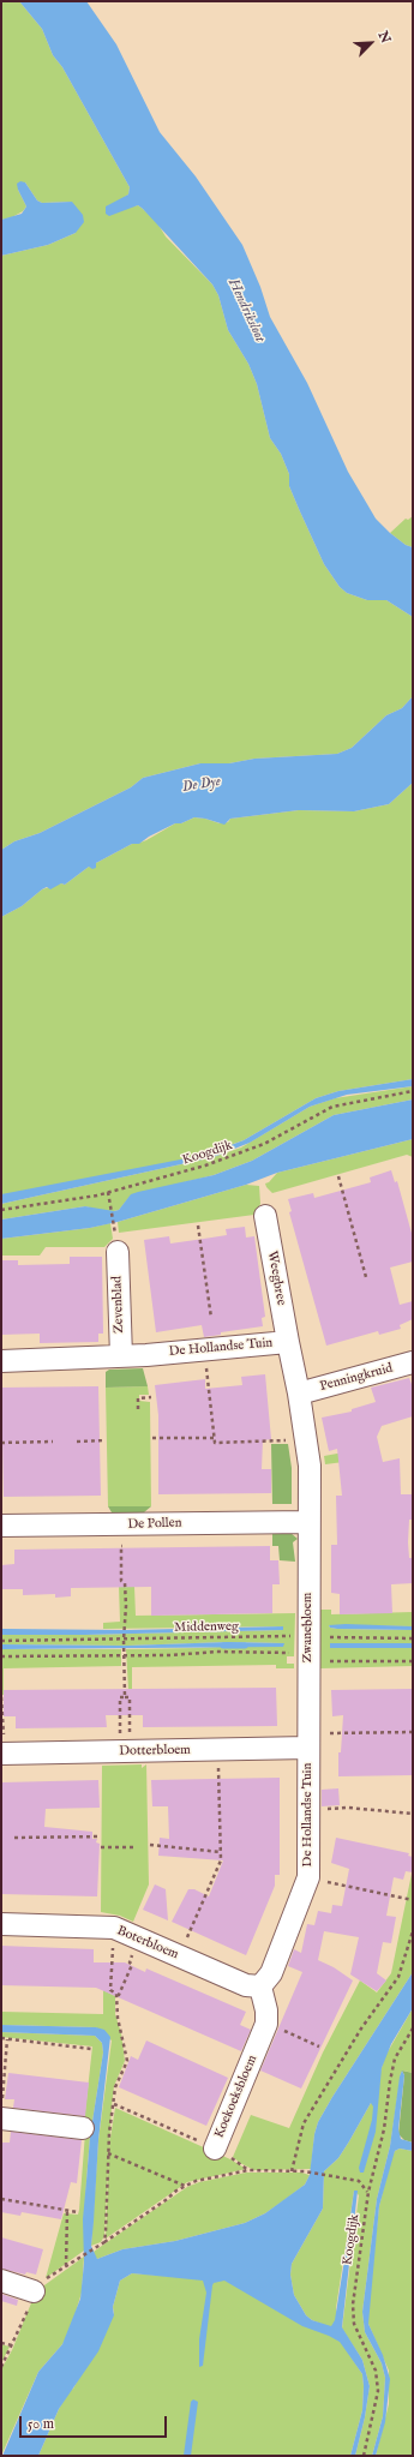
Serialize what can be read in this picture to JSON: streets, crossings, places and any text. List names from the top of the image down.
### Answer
{
  "streets": {
    "street": [
      "Weegbree",
      "Zevenblad",
      "De Hollandse Tuin",
      "Penningkruid",
      "De Pollen",
      "Zwanebloem",
      "Dotterbloem",
      "Boterbloem",
      "Koekoeksbloem"
    ],
    "path": ["Koogdijk", "Middenweg"]
  },
  "crossings": [
    ["Weegbree", "De Hollandse Tuin"],
    ["Zevenblad", "De Hollandse Tuin"],
    ["De Hollandse Tuin", "Penningkruid"],
    ["De Hollandse Tuin", "De Pollen"],
    ["De Hollandse Tuin", "Zwanebloem"],
    ["De Hollandse Tuin", "Dotterbloem"],
    ["De Hollandse Tuin", "Boterbloem"],
    ["De Hollandse Tuin", "Koekoeksbloem"],
    ["De Pollen", "Zwanebloem"],
    ["Middenweg", "Zwanebloem"],
    ["Zwanebloem", "Dotterbloem"],
    ["Boterbloem", "Koekoeksbloem"]
  ],
  "water": ["Hendriksloot", "De Dye"],
  "scale_bar": "50 m",
  "north": "top right"
}
